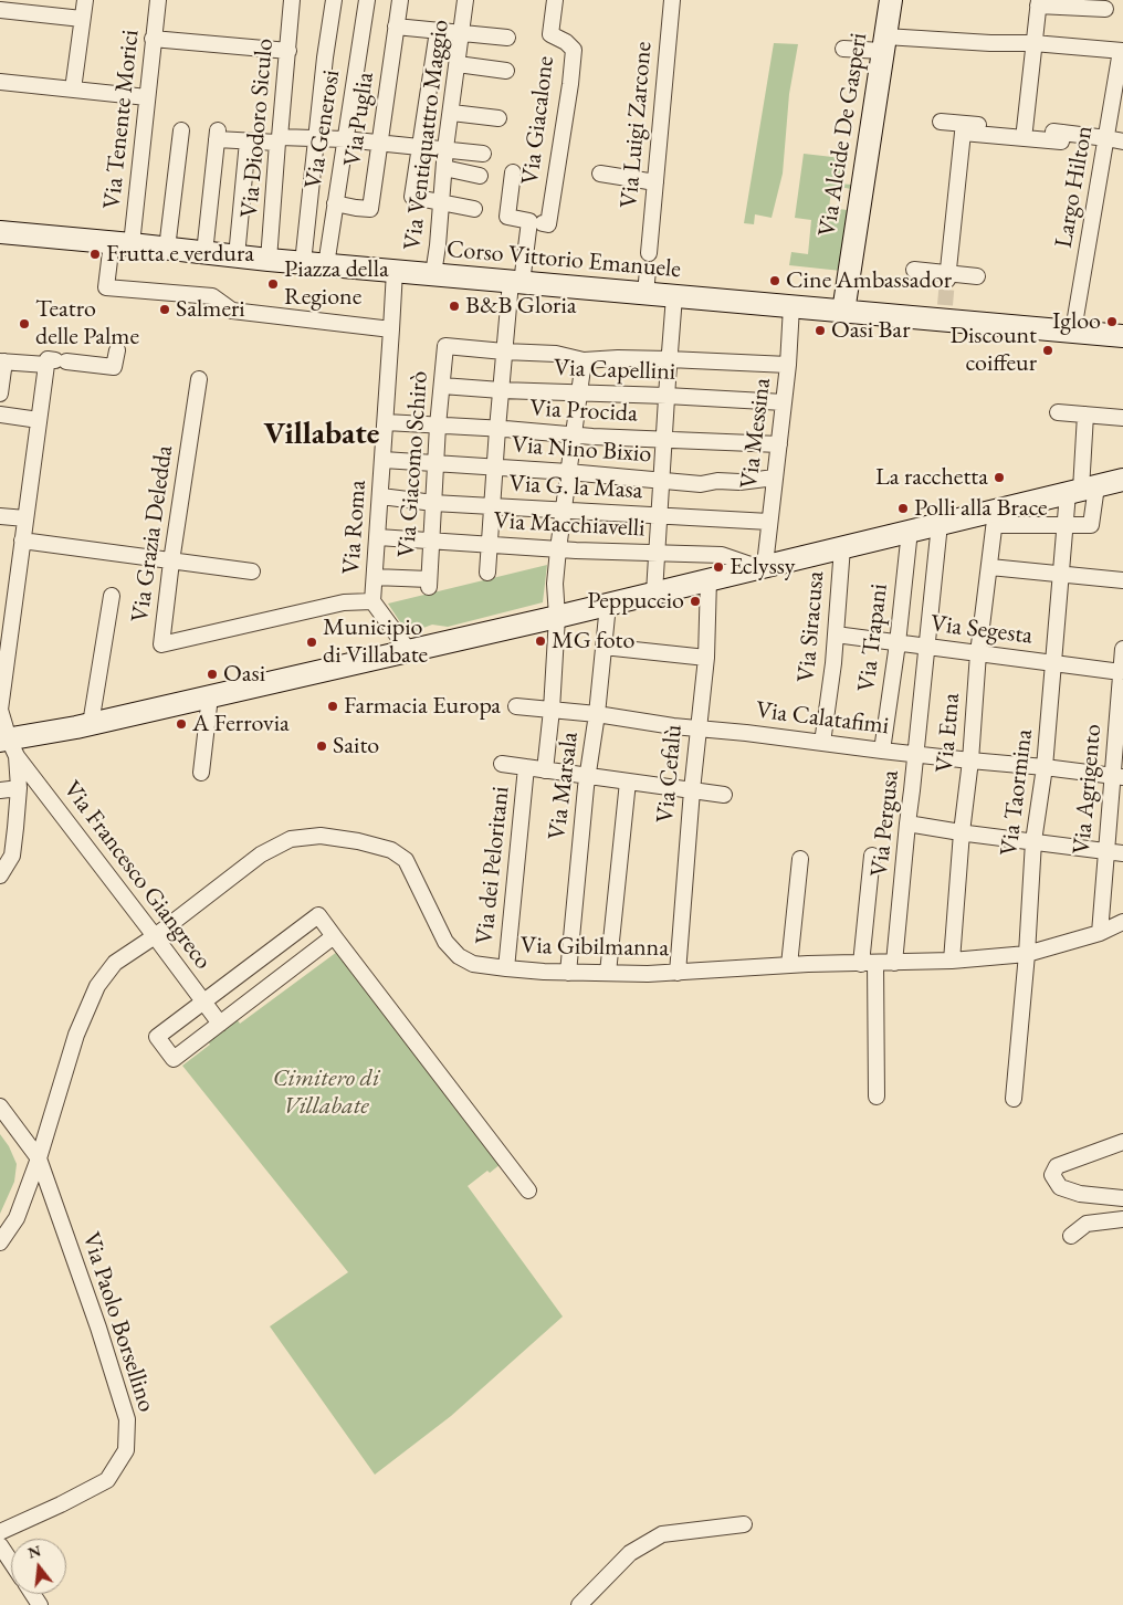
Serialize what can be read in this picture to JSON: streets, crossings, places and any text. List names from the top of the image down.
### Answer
{
  "streets": {
    "main road": ["Via Alcide De Gasperi", "Corso Vittorio Emanuele"],
    "street": [
      "Via Tenente Morici",
      "Via Puglia",
      "Via Giacalone",
      "Via Luigi Zarcone",
      "Via Diodoro Siculo",
      "Via Generosi",
      "Via Ventiquattro Maggio",
      "Largo Hilton",
      "Via Capellini",
      "Via Procida",
      "Via Messina",
      "Via Nino Bixio",
      "Via Giacomo Schirò",
      "Via G. la Masa",
      "Via Macchiavelli",
      "Via Roma",
      "Via Grazia Deledda",
      "Via Siracusa",
      "Via Segesta",
      "Via Trapani",
      "Via Calatafimi",
      "Via Etna",
      "Via Cefalù",
      "Via Marsala",
      "Via Agrigento",
      "Via Taormina",
      "Via Pergusa",
      "Via dei Peloritani",
      "Via Francesco Giangreco",
      "Via Gibilmanna",
      "Via Paolo Borsellino"
    ]
  },
  "crossings": [
    ["Via Tenente Morici", "Corso Vittorio Emanuele"],
    ["Via Puglia", "Via Generosi"],
    ["Via Diodoro Siculo", "Corso Vittorio Emanuele"],
    ["Via Generosi", "Corso Vittorio Emanuele"],
    ["Via Ventiquattro Maggio", "Corso Vittorio Emanuele"],
    ["Via Alcide De Gasperi", "Corso Vittorio Emanuele"],
    ["Largo Hilton", "Corso Vittorio Emanuele"],
    ["Corso Vittorio Emanuele", "Via Messina"],
    ["Via Capellini", "Via Messina"],
    ["Via Capellini", "Via Giacomo Schirò"],
    ["Via Capellini", "Via dei Peloritani"],
    ["Via Procida", "Via Messina"],
    ["Via Procida", "Via Giacomo Schirò"],
    ["Via Procida", "Via Roma"],
    ["Via Procida", "Via dei Peloritani"],
    ["Via Messina", "Via Nino Bixio"],
    ["Via Messina", "Via G. la Masa"],
    ["Via Messina", "Via Macchiavelli"],
    ["Via Nino Bixio", "Via Giacomo Schirò"],
    ["Via Nino Bixio", "Via Roma"],
    ["Via Nino Bixio", "Via dei Peloritani"],
    ["Via Giacomo Schirò", "Via G. la Masa"],
    ["Via Giacomo Schirò", "Via Macchiavelli"],
    ["Via Giacomo Schirò", "Via Roma"],
    ["Via G. la Masa", "Via Roma"],
    ["Via G. la Masa", "Via dei Peloritani"],
    ["Via Macchiavelli", "Via Roma"],
    ["Via Macchiavelli", "Via dei Peloritani"],
    ["Via Roma", "Via Grazia Deledda"],
    ["Via Siracusa", "Via Segesta"],
    ["Via Siracusa", "Via Calatafimi"],
    ["Via Segesta", "Via Trapani"],
    ["Via Segesta", "Via Etna"],
    ["Via Segesta", "Via Agrigento"],
    ["Via Segesta", "Via Taormina"],
    ["Via Segesta", "Via Pergusa"],
    ["Via Trapani", "Via Calatafimi"],
    ["Via Calatafimi", "Via Etna"],
    ["Via Calatafimi", "Via Cefalù"],
    ["Via Calatafimi", "Via Marsala"],
    ["Via Calatafimi", "Via Agrigento"],
    ["Via Calatafimi", "Via Taormina"],
    ["Via Calatafimi", "Via Pergusa"],
    ["Via Calatafimi", "Via dei Peloritani"],
    ["Via Etna", "Via Gibilmanna"],
    ["Via Cefalù", "Via Gibilmanna"],
    ["Via Marsala", "Via Gibilmanna"],
    ["Via Agrigento", "Via Gibilmanna"],
    ["Via Taormina", "Via Gibilmanna"],
    ["Via Pergusa", "Via Gibilmanna"],
    ["Via dei Peloritani", "Via Gibilmanna"],
    ["Via Francesco Giangreco", "Via Gibilmanna"],
    ["Via Gibilmanna", "Via Paolo Borsellino"]
  ],
  "districts": ["Villabate"],
  "parks": ["Cimitero di Villabate"],
  "places": [
    "Frutta e verdura",
    "Cine Ambassador",
    "Piazza della Regione",
    "B&B Gloria",
    "Salmeri",
    "Igloo",
    "Teatro delle Palme",
    "Oasi Bar",
    "Discount coiffeur",
    "La racchetta",
    "Polli alla Brace",
    "Eclyssy",
    "Peppuccio",
    "MG foto",
    "Municipio di Villabate",
    "Oasi",
    "Farmacia Europa",
    "A Ferrovia",
    "Saito"
  ],
  "north": "top"
}
